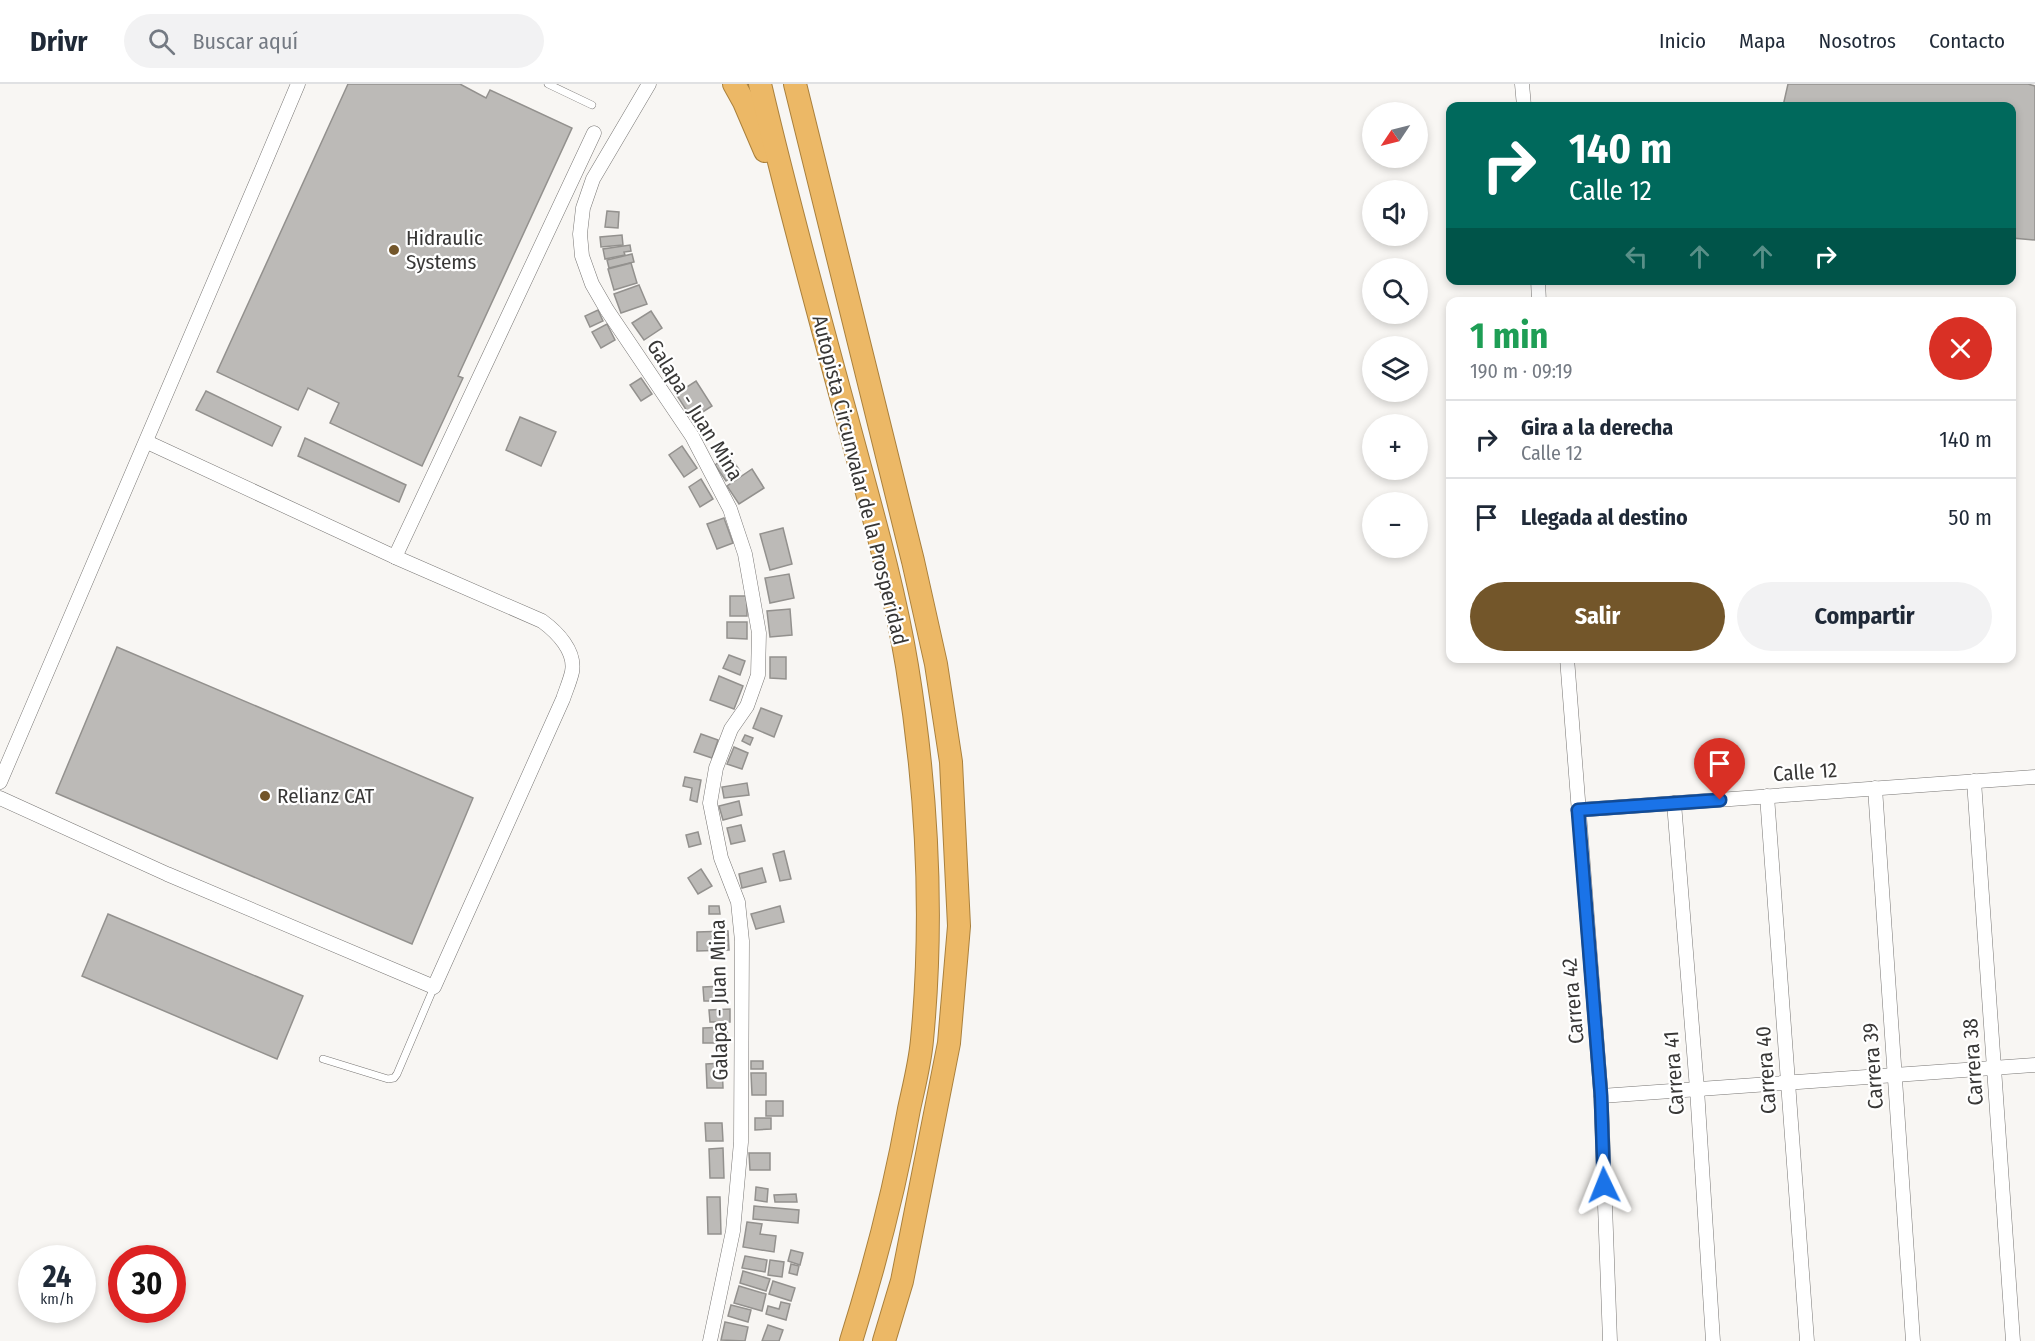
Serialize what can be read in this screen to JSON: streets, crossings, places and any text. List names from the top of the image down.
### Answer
{
  "streets": {
    "highway": ["Autopista Circunvalar de la Prosperidad"],
    "street": [
      "Galapa - Juan Mina",
      "Calle 12",
      "Carrera 42",
      "Carrera 38",
      "Carrera 39",
      "Carrera 40",
      "Carrera 41"
    ]
  },
  "crossings": [
    ["Calle 12", "Carrera 42"],
    ["Calle 12", "Carrera 38"],
    ["Calle 12", "Carrera 39"],
    ["Calle 12", "Carrera 40"],
    ["Calle 12", "Carrera 41"]
  ],
  "places": ["Hidraulic Systems", "Relianz CAT"],
  "north": "bottom left",
  "page": {
    "header": "Drivr",
    "search": "Buscar aquí",
    "nav": [
      "Inicio",
      "Mapa",
      "Nosotros",
      "Contacto"
    ],
    "map_buttons": ["+", "−"],
    "turn": ["140 m", "Calle 12"],
    "heading": ["1 min", "190 m · 09:19"],
    "list": [
      {
        "name": "Gira a la derecha",
        "note": "Calle 12",
        "value": "140 m"
      },
      {
        "name": "Llegada al destino",
        "value": "50 m"
      }
    ],
    "buttons": ["Salir", "Compartir"],
    "speed": "24 km/h",
    "limit": "30"
  }
}
